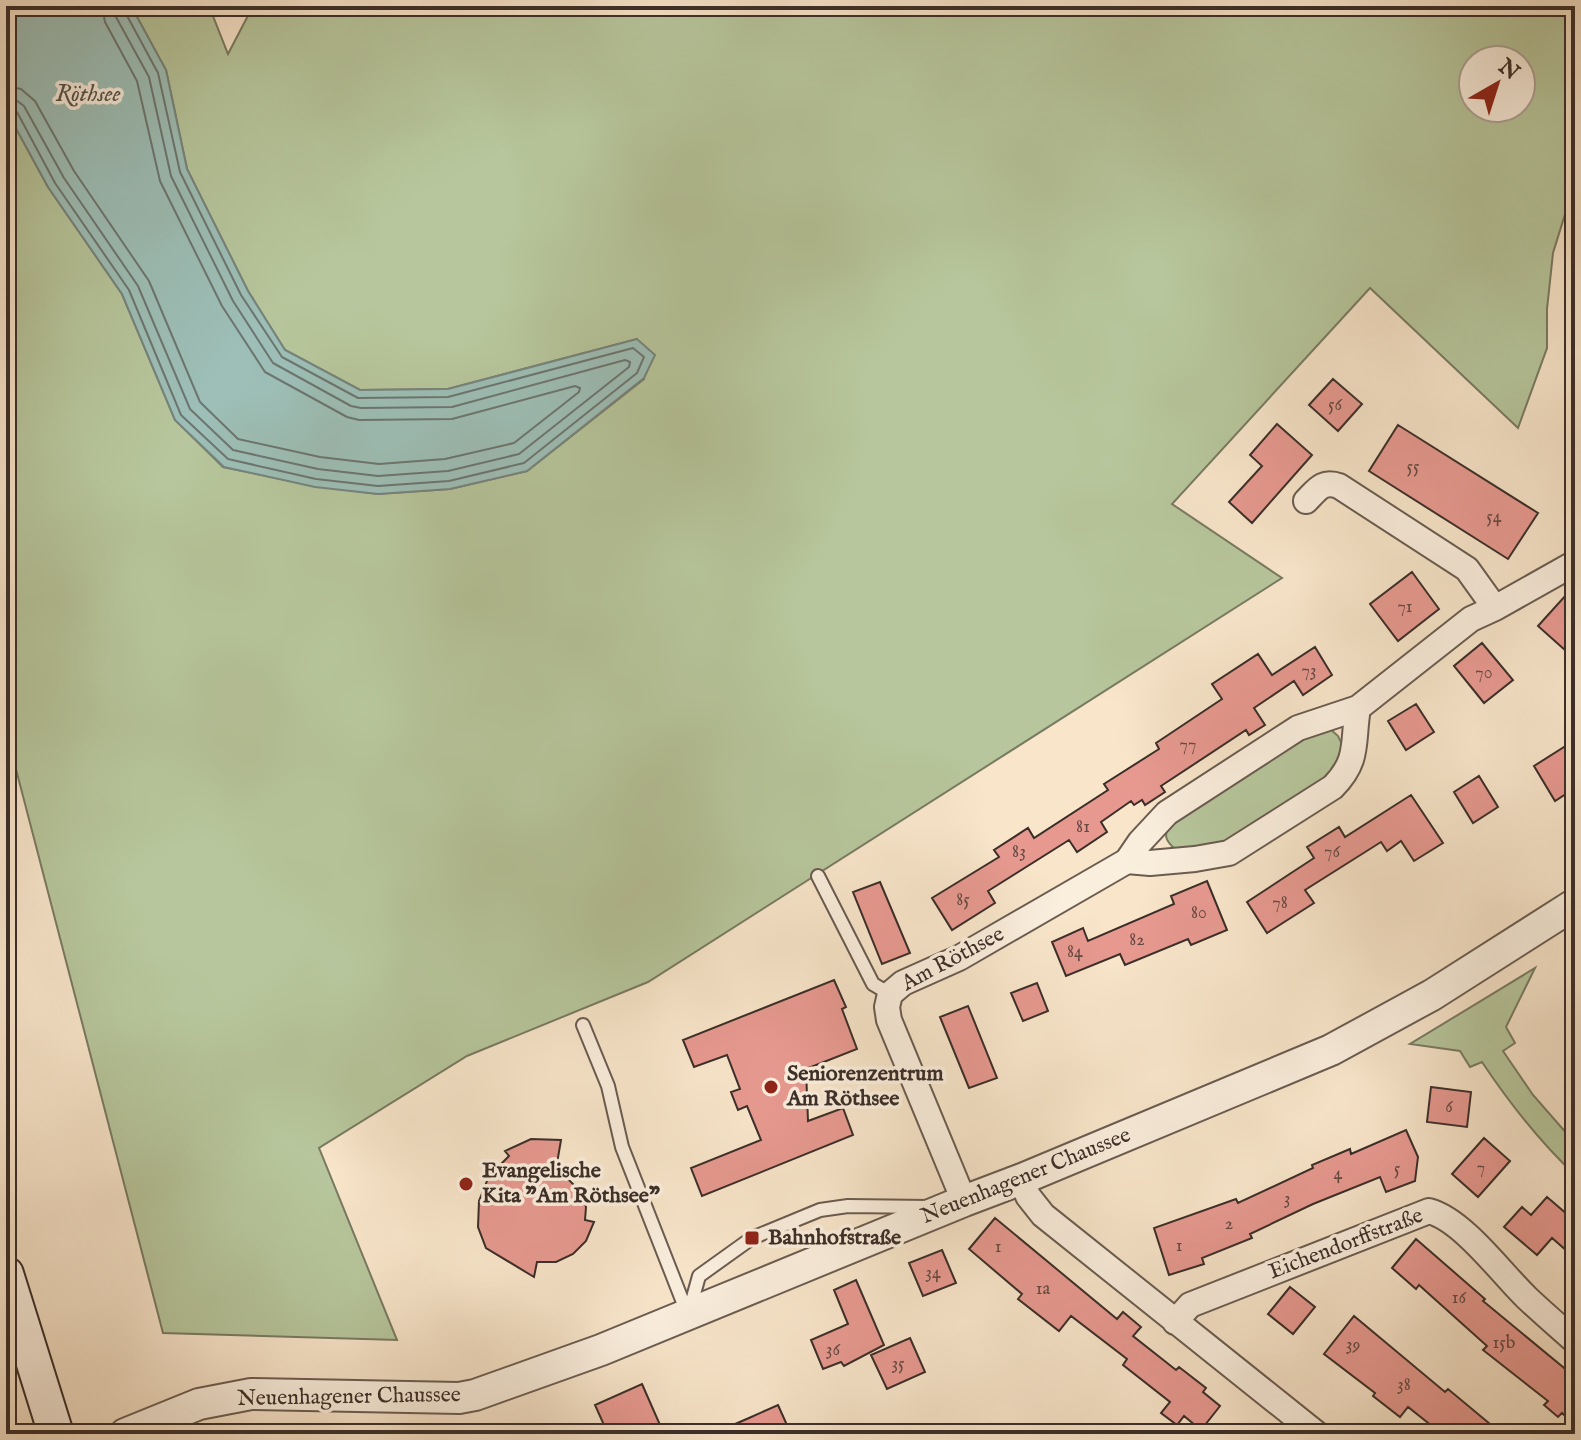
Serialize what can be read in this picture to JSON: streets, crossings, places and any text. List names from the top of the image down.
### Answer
{
  "streets": {
    "street": ["Am Röthsee", "Neuenhagener Chaussee", "Eichendorffstraße"]
  },
  "crossings": [
    ["Am Röthsee", "Neuenhagener Chaussee"]
  ],
  "water": ["Röthsee"],
  "places": {
    "other": ["Seniorenzentrum Am Röthsee", "Evangelische Kita \"Am Röthsee\""],
    "transit": ["Bahnhofstraße"]
  },
  "house_numbers": [
    "56",
    "55",
    "54",
    "71",
    "73",
    "70",
    "77",
    "81",
    "83",
    "76",
    "85",
    "78",
    "80",
    "82",
    "84",
    "6",
    "7",
    "5",
    "4",
    "3",
    "2",
    "1",
    "1",
    "34",
    "1a",
    "16",
    "15b",
    "39",
    "36",
    "35",
    "38"
  ],
  "north": "top right"
}
